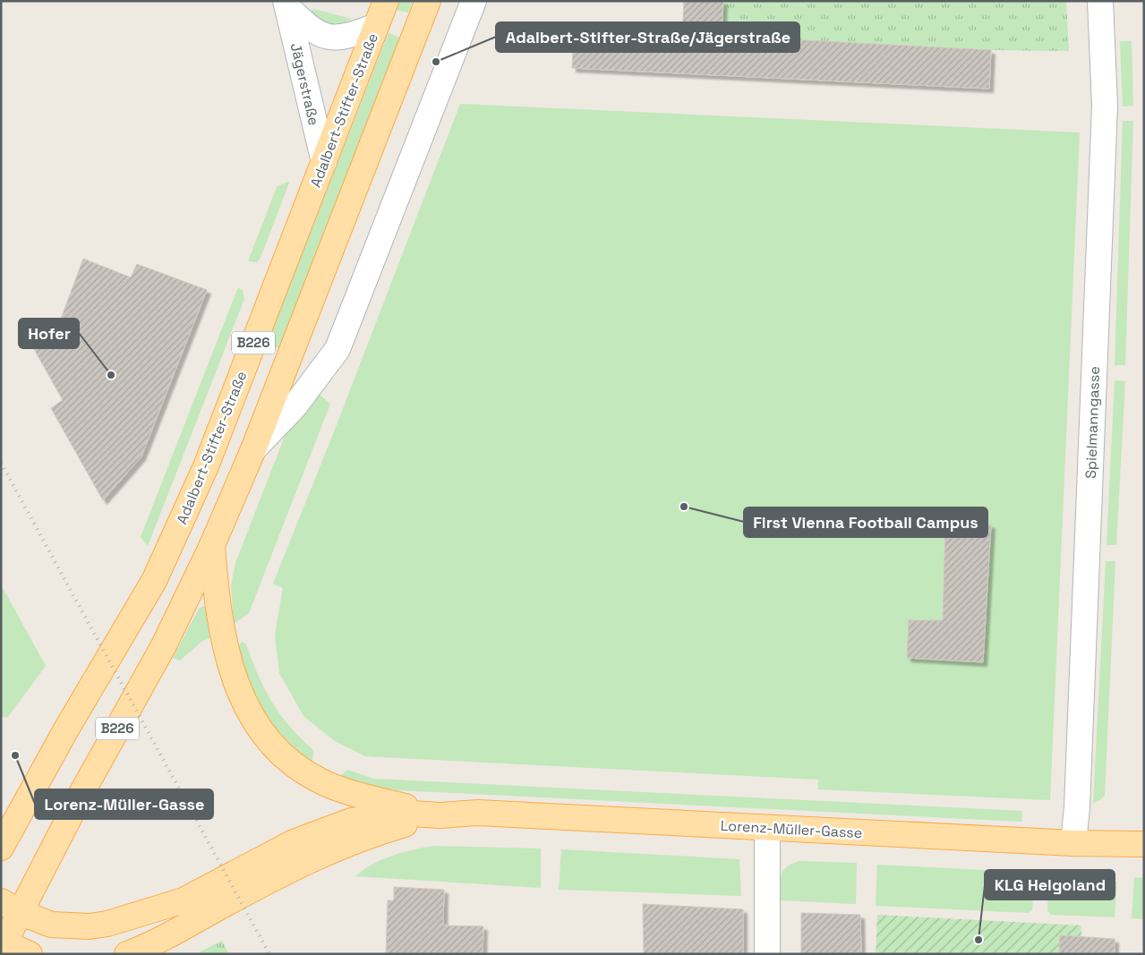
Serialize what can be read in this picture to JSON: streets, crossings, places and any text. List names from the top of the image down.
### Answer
{
  "streets": {
    "main road": ["Adalbert-Stifter-Straße", "B226", "Lorenz-Müller-Gasse"],
    "street": ["Jägerstraße", "Spielmanngasse"]
  },
  "crossings": [
    ["Jägerstraße", "Adalbert-Stifter-Straße"],
    ["B226", "Lorenz-Müller-Gasse"],
    ["Spielmanngasse", "Lorenz-Müller-Gasse"]
  ],
  "places": [
    "Adalbert-Stifter-Straße/Jägerstraße",
    "Hofer",
    "First Vienna Football Campus",
    "Lorenz-Müller-Gasse",
    "KLG Helgoland"
  ]
}
